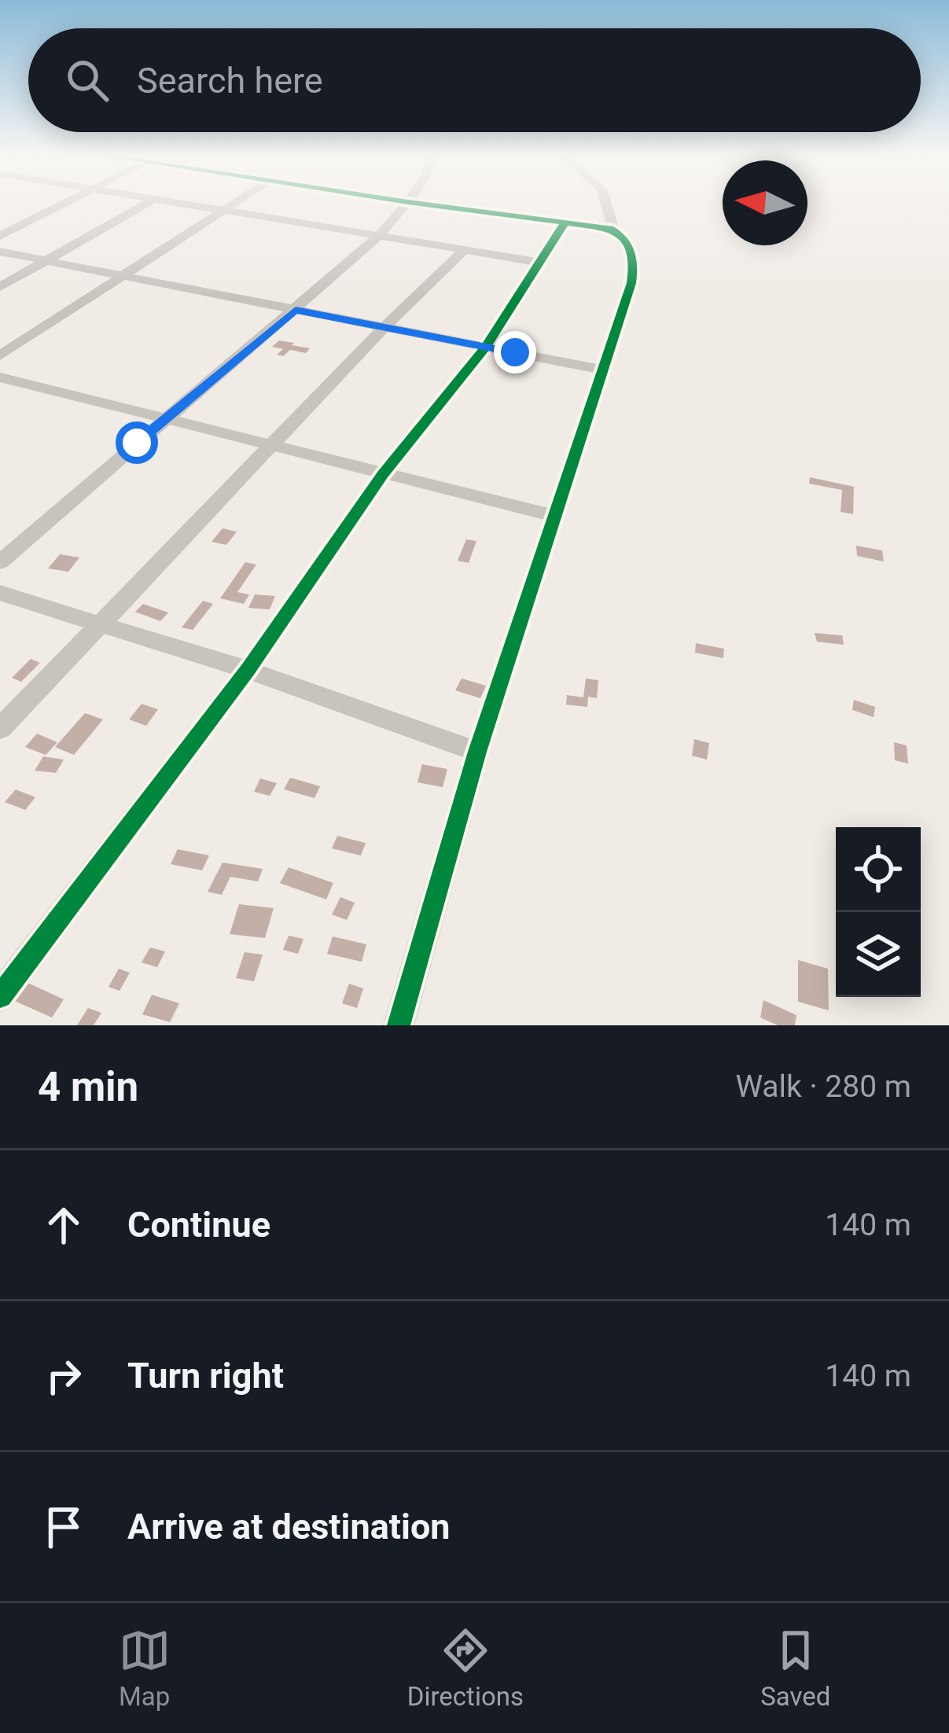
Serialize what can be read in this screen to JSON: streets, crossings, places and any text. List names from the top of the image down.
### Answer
{
  "north": "left",
  "page": {
    "search": "Search here",
    "heading": ["4 min", "Walk · 280 m"],
    "list": [
      ["Continue", "140 m"],
      ["Turn right", "140 m"],
      "Arrive at destination"
    ],
    "nav": ["Map", "Directions", "Saved"]
  }
}
